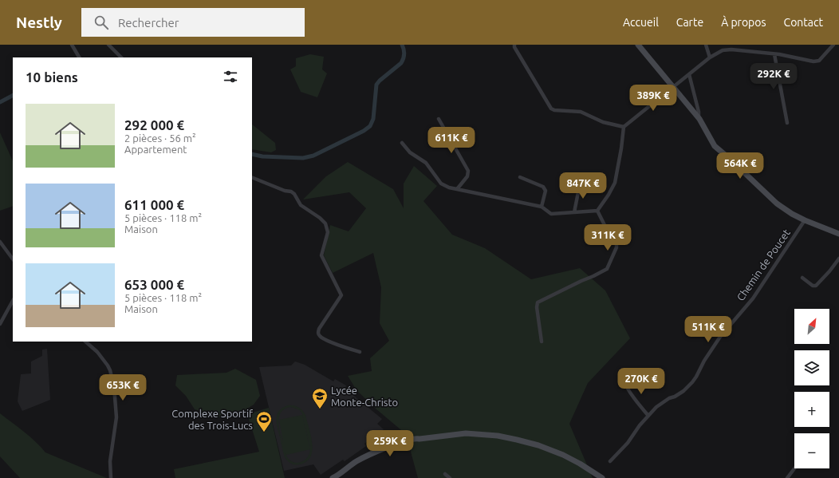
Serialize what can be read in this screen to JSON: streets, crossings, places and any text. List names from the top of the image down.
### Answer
{
  "streets": {
    "street": ["Chemin de Poucet"]
  },
  "places": {
    "school or university": ["Lycée Monte-Christo"],
    "sports": ["Complexe Sportif des Trois-Lucs"]
  },
  "north": "top right",
  "page": {
    "header": "Nestly",
    "search": "Rechercher",
    "nav": [
      "Accueil",
      "Carte",
      "À propos",
      "Contact"
    ],
    "heading": "10 biens",
    "price": [
      "292K €",
      "389K €",
      "611K €",
      "564K €",
      "847K €",
      "311K €",
      "511K €",
      "270K €",
      "653K €",
      "259K €"
    ],
    "list": [
      {
        "name": "292 000 €",
        "note": "2 pièces · 56 m² · Appartement"
      },
      {
        "name": "611 000 €",
        "note": "5 pièces · 118 m² · Maison"
      },
      {
        "name": "653 000 €",
        "note": "5 pièces · 118 m² · Maison"
      }
    ],
    "map_buttons": ["+", "−"]
  }
}
